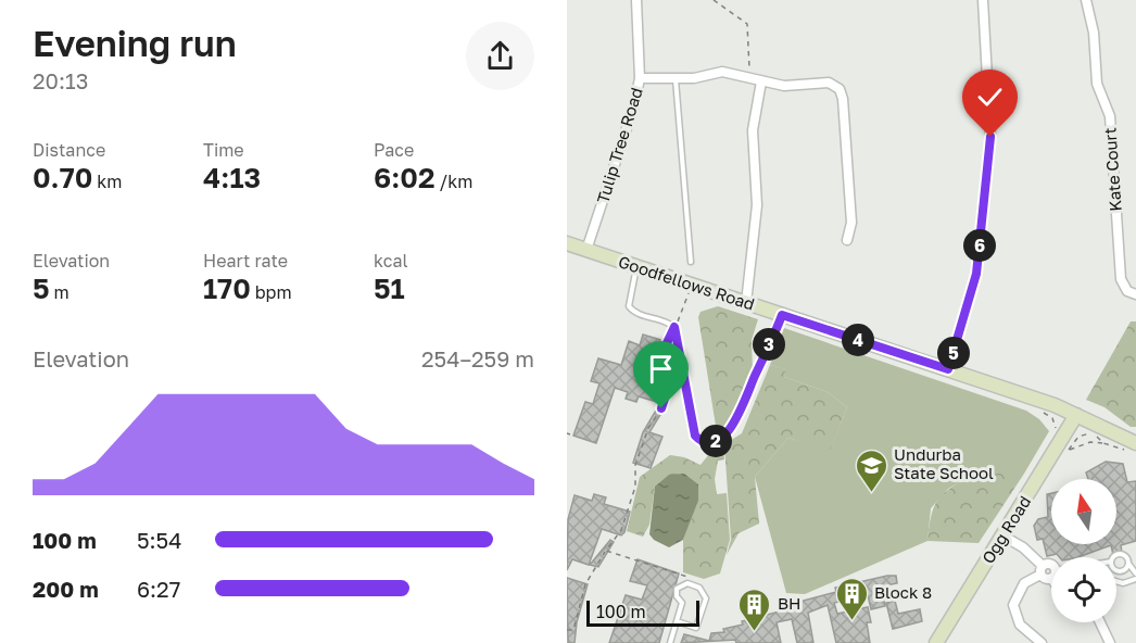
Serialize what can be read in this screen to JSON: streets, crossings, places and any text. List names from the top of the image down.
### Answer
{
  "streets": {
    "street": [
      "Tulip Tree Road",
      "Kate Court",
      "Goodfellows Road",
      "Ogg Road"
    ]
  },
  "crossings": [
    ["Tulip Tree Road", "Goodfellows Road"],
    ["Goodfellows Road", "Ogg Road"]
  ],
  "places": {
    "school or university": ["Undurba State School"],
    "building": ["Block 8", "BH"]
  },
  "scale_bar": "100 m",
  "north": "top",
  "page": {
    "heading": ["Evening run", "20:13"],
    "stats": [
      ["Distance", "0.70 km"],
      ["Time", "4:13"],
      ["Pace", "6:02 /km"],
      ["Elevation", "5 m"],
      ["Heart rate", "170 bpm"],
      ["kcal", "51"]
    ],
    "pins": [
      "6",
      "4",
      "3",
      "5",
      "2"
    ],
    "chart": ["Elevation", "254–259 m"],
    "list": [
      {
        "name": "100 m",
        "note": "5:54"
      },
      {
        "name": "200 m",
        "note": "6:27"
      }
    ],
    "scale": "100 m"
  }
}
